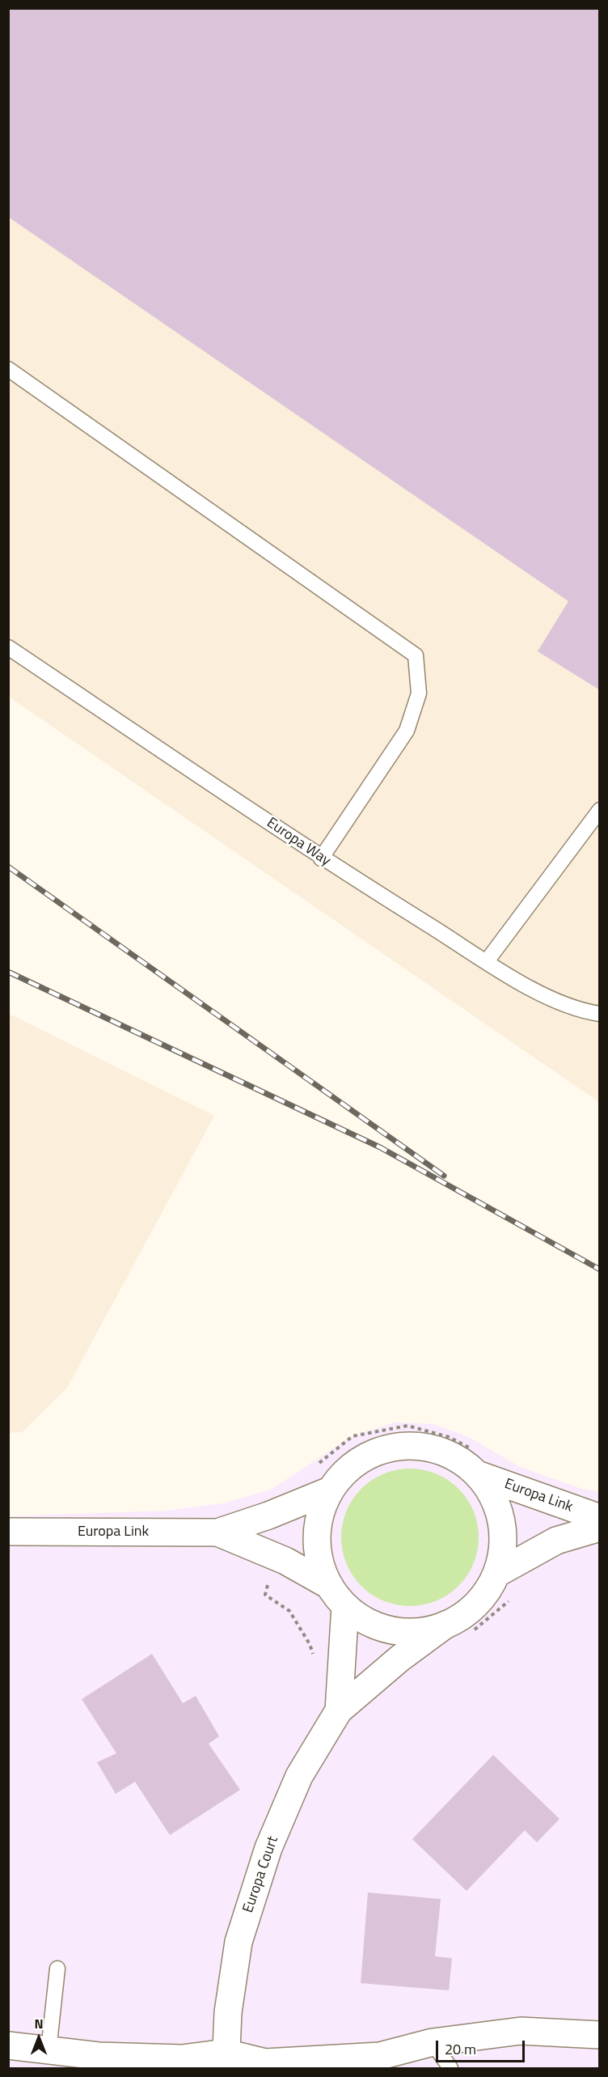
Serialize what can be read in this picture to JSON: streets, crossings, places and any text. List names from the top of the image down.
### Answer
{
  "streets": {
    "street": ["Europa Link", "Europa Court"],
    "lane": ["Europa Way"]
  },
  "crossings": [
    ["Europa Link", "Europa Court"]
  ],
  "scale_bar": "20 m",
  "north": "top"
}
